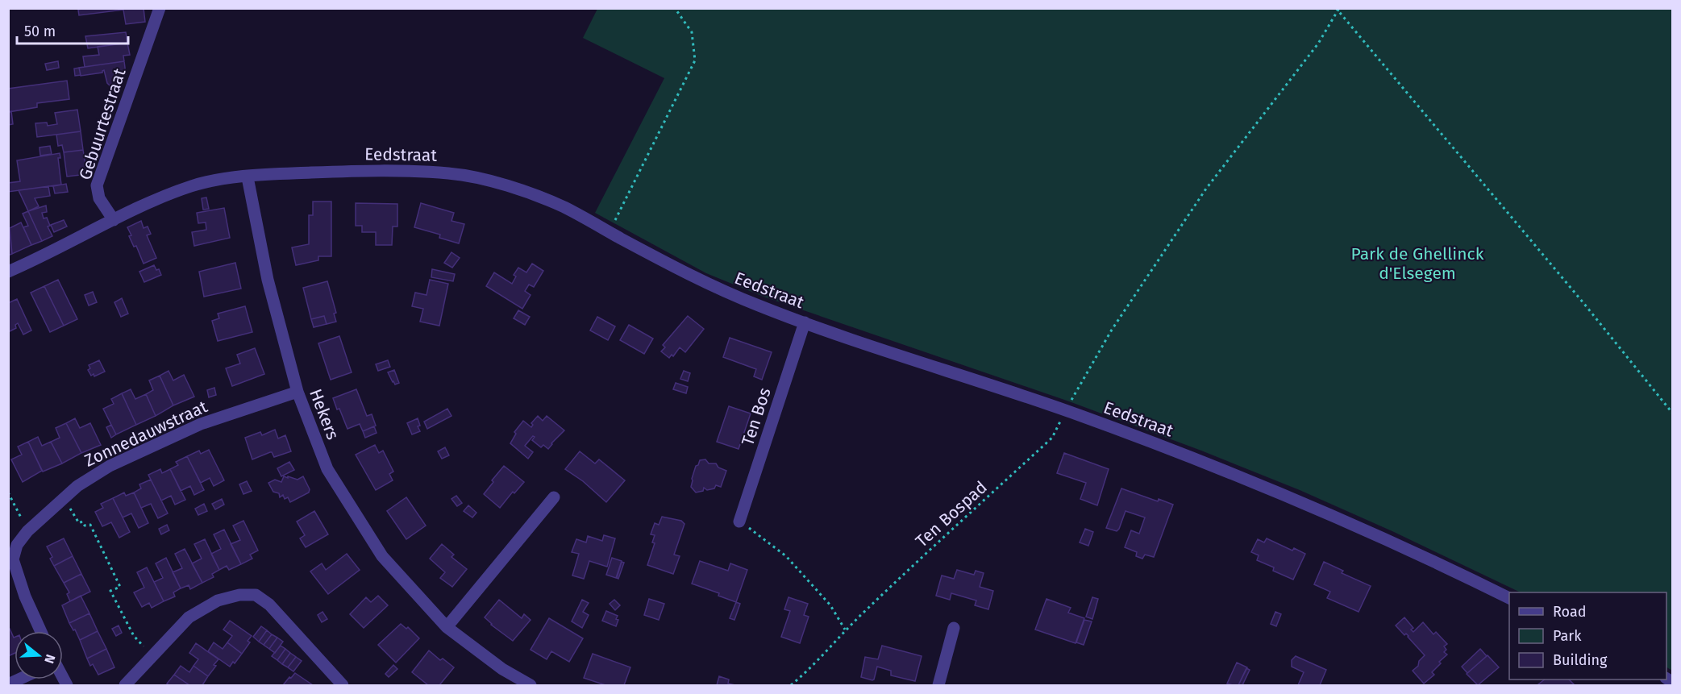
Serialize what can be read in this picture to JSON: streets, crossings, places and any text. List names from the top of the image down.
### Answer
{
  "streets": {
    "street": [
      "Gebuurtestraat",
      "Eedstraat",
      "Hekers",
      "Ten Bos",
      "Zonnedauwstraat"
    ],
    "path": ["Ten Bospad"]
  },
  "crossings": [
    ["Gebuurtestraat", "Eedstraat"],
    ["Eedstraat", "Hekers"],
    ["Eedstraat", "Ten Bos"],
    ["Eedstraat", "Ten Bospad"],
    ["Hekers", "Zonnedauwstraat"]
  ],
  "parks": ["Park de Ghellinck d'Elsegem"],
  "legend": ["Road", "Park", "Building"],
  "scale_bar": "50 m",
  "north": "right"
}
